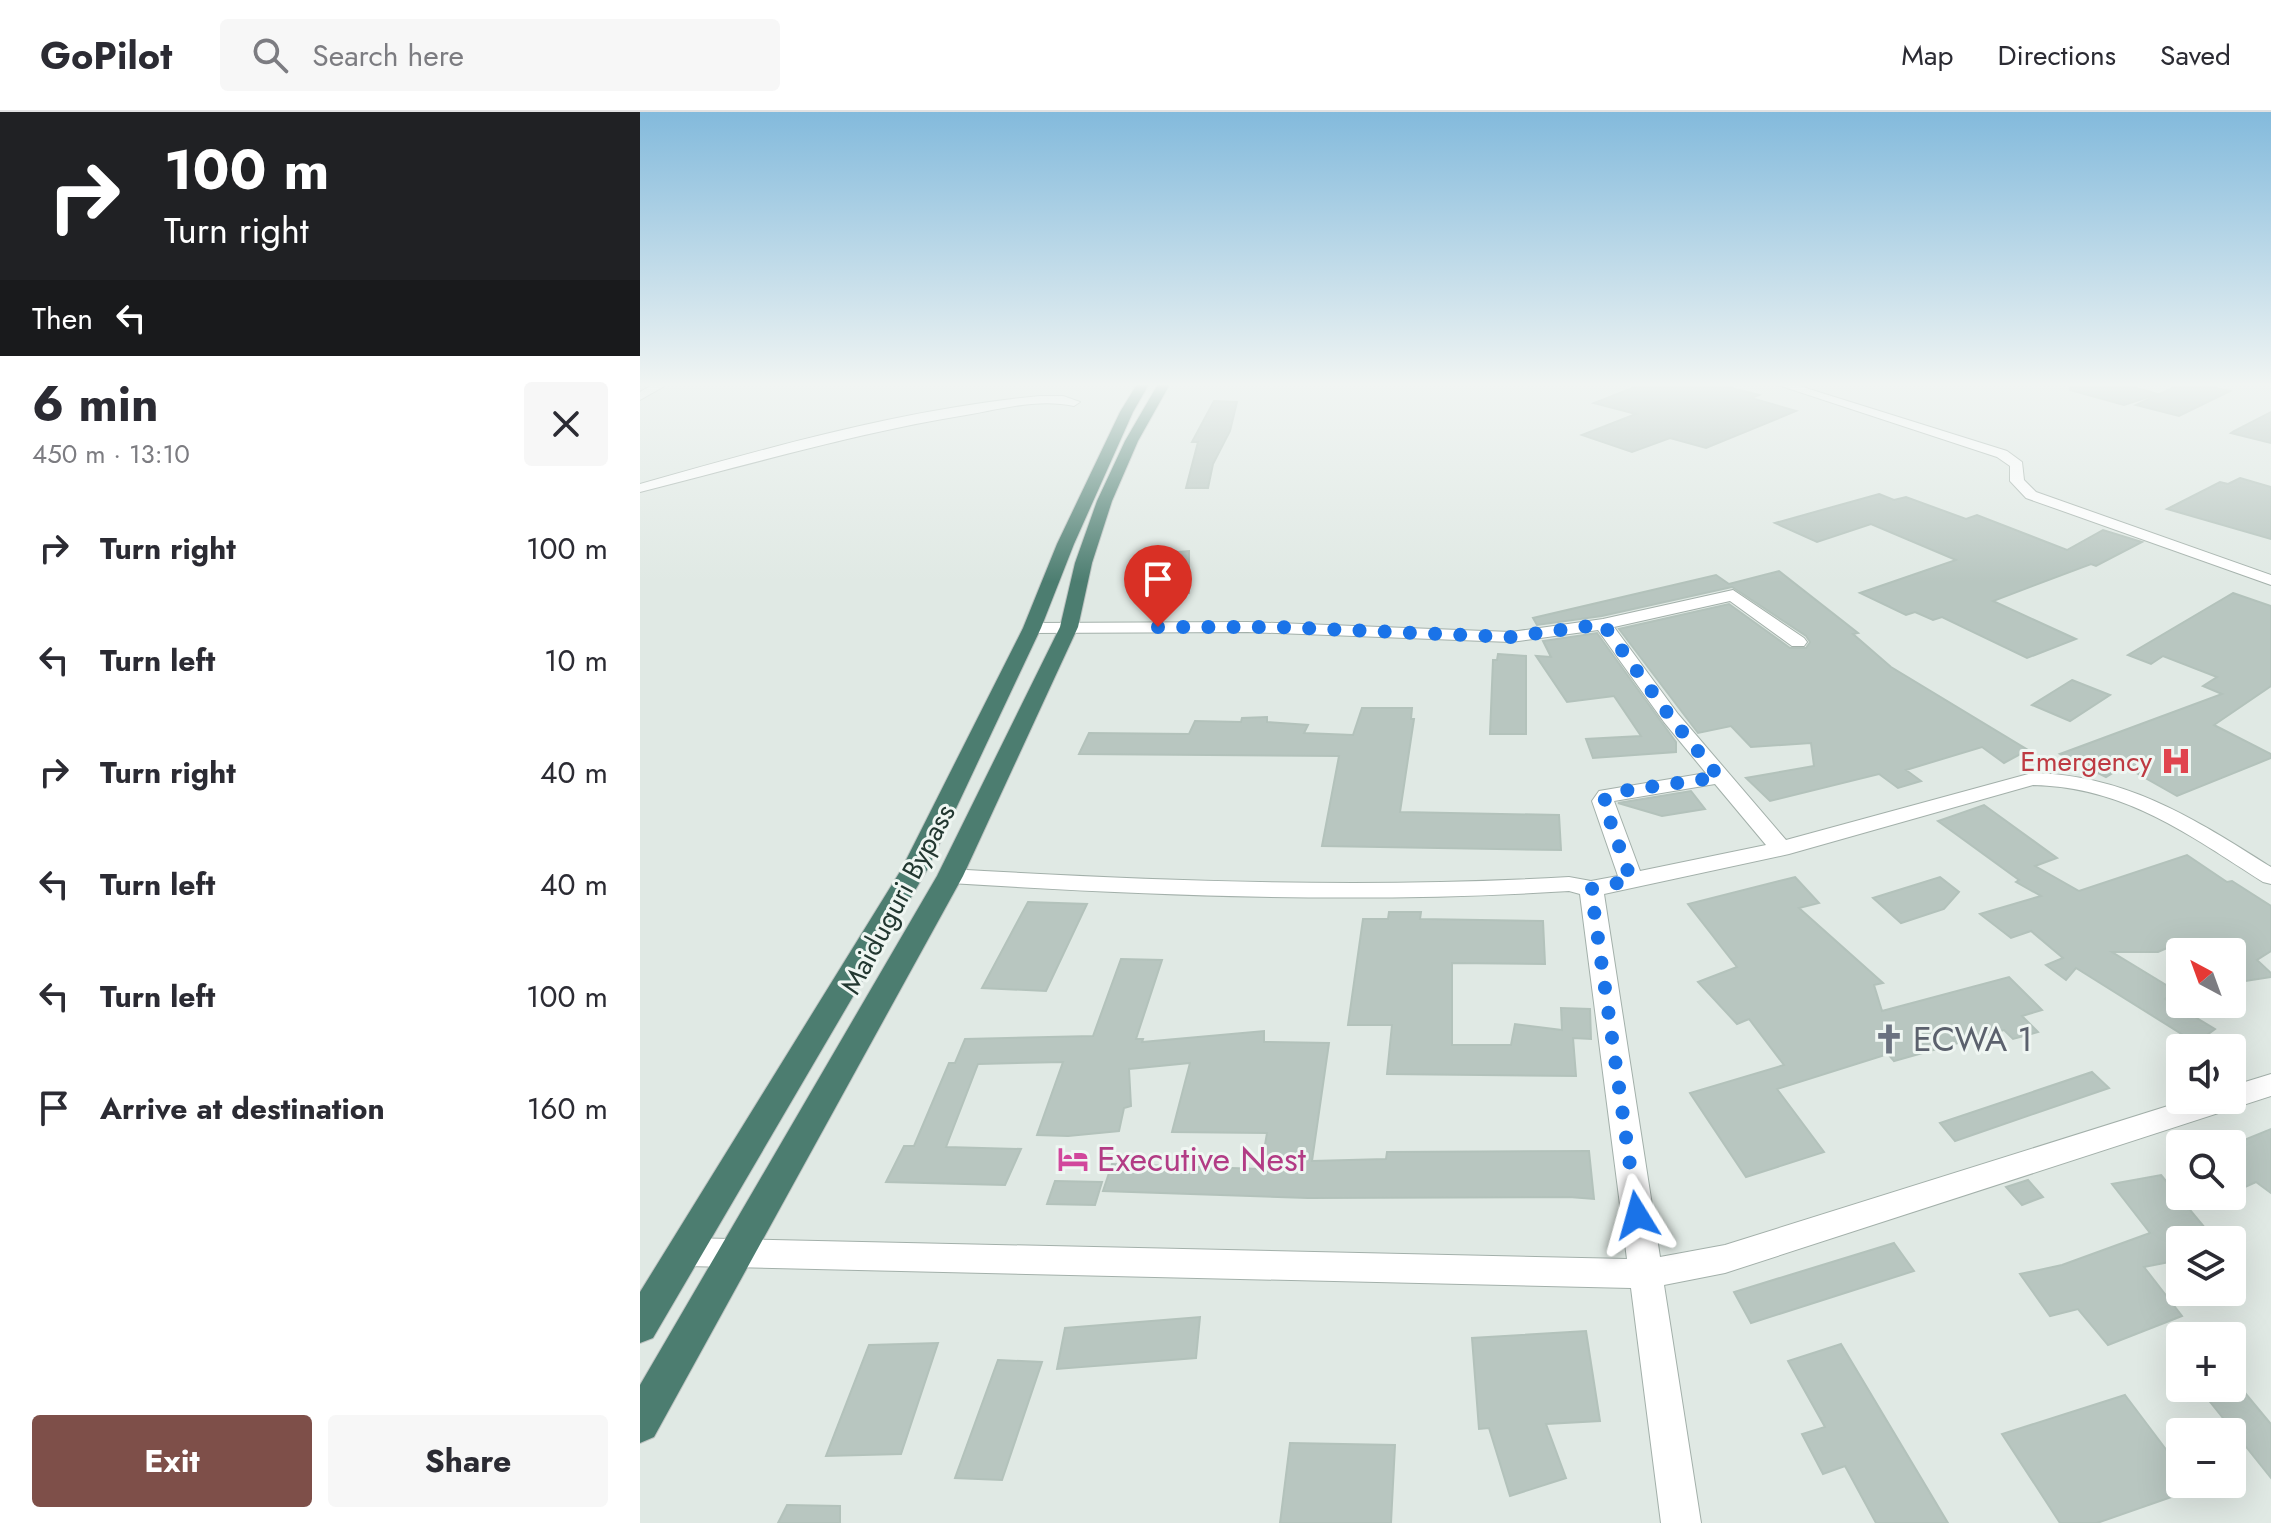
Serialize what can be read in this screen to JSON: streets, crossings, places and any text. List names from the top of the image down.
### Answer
{
  "streets": {
    "highway": ["Maiduguri Bypass"]
  },
  "places": {
    "hospital": ["Emergency"],
    "church": ["ECWA 1"],
    "hotel": ["Executive Nest"]
  },
  "north": "top left",
  "page": {
    "header": "GoPilot",
    "search": "Search here",
    "nav": ["Map", "Directions", "Saved"],
    "turn": ["100 m", "Turn right"],
    "then": "Then",
    "heading": ["6 min", "450 m · 13:10"],
    "list": [
      {
        "name": "Turn right",
        "value": "100 m"
      },
      {
        "name": "Turn left",
        "value": "10 m"
      },
      {
        "name": "Turn right",
        "value": "40 m"
      },
      {
        "name": "Turn left",
        "value": "40 m"
      },
      {
        "name": "Turn left",
        "value": "100 m"
      },
      {
        "name": "Arrive at destination",
        "value": "160 m"
      }
    ],
    "map_buttons": ["+", "−"],
    "buttons": ["Exit", "Share"]
  }
}
